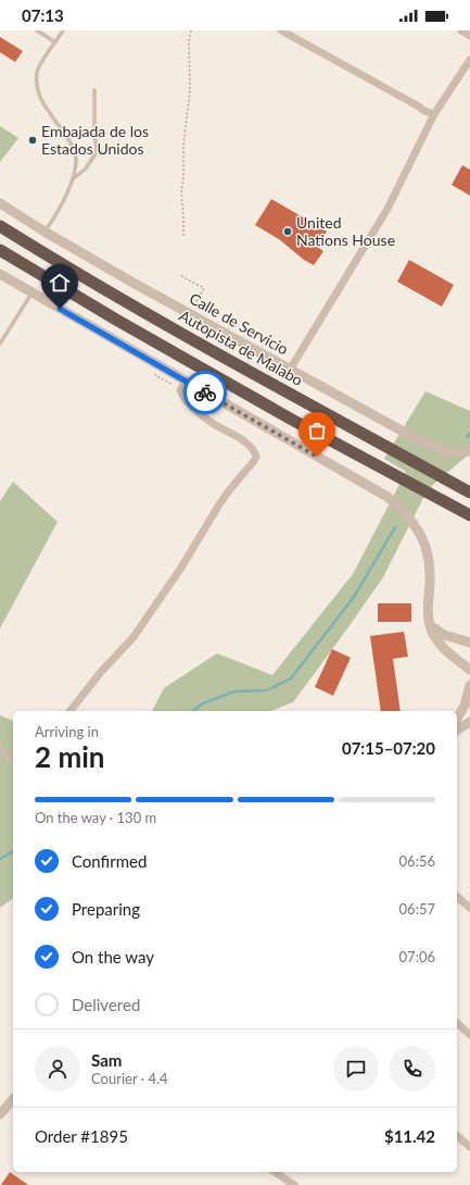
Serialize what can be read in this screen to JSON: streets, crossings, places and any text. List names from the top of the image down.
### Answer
{
  "streets": {
    "highway": ["Autopista de Malabo"],
    "street": ["Calle de Servicio"]
  },
  "places": ["Embajada de los Estados Unidos", "United Nations House"],
  "page": {
    "status": "07:13",
    "heading": ["2 min", "Arriving in", "07:15–07:20"],
    "panel": [
      "Sam",
      "Courier · 4.4",
      "Order #1895",
      "$11.42"
    ],
    "bar": "On the way · 130 m",
    "list": [
      ["Confirmed", "06:56"],
      ["Preparing", "06:57"],
      ["On the way", "07:06"],
      "Delivered"
    ]
  }
}
